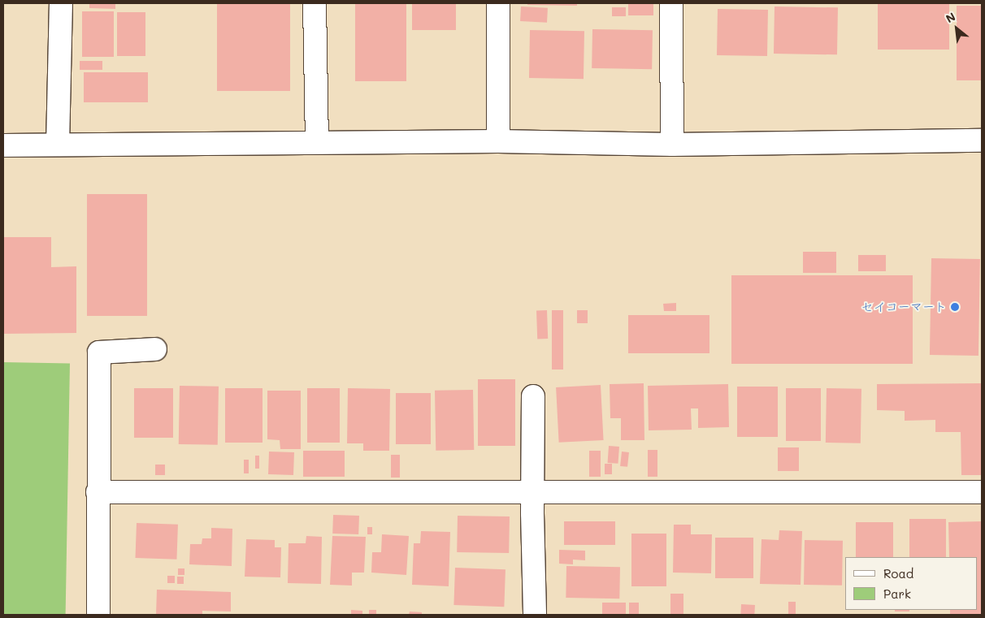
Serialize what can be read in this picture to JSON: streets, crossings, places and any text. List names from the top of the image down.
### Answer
{
  "places": ["セイコーマート"],
  "legend": ["Road", "Park"],
  "north": "top left"
}
